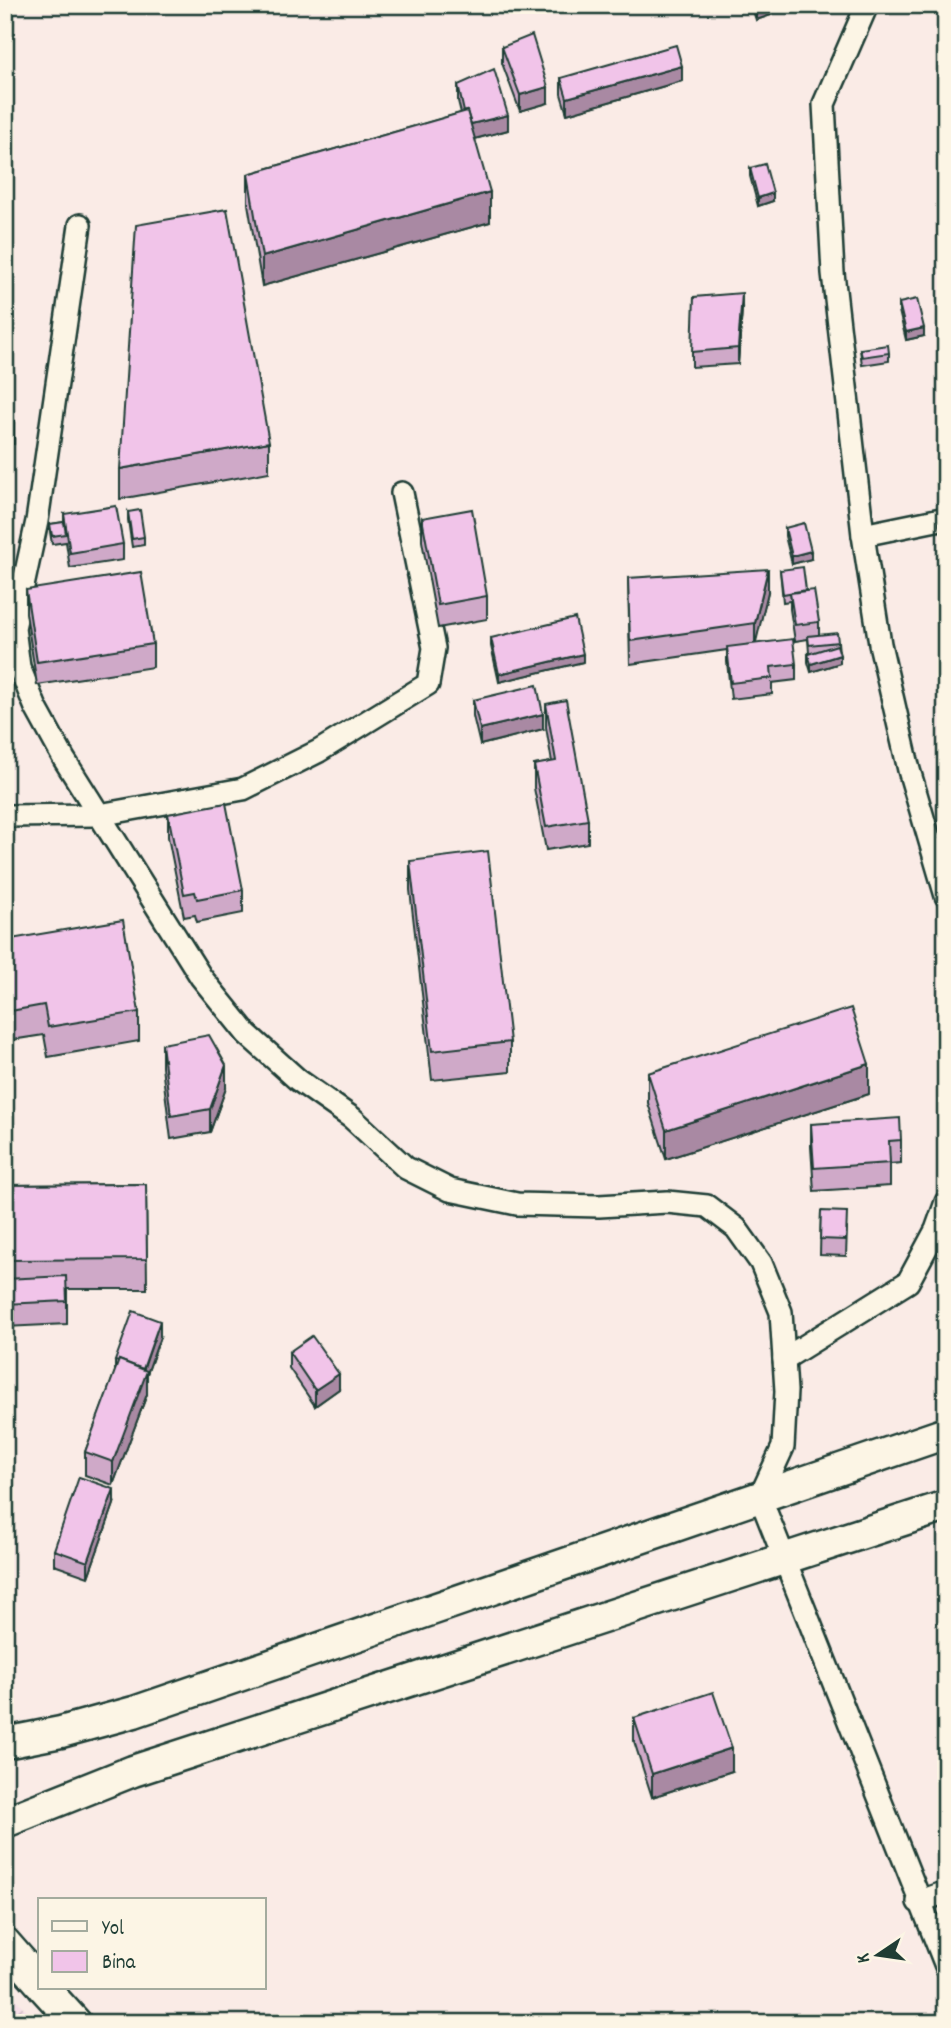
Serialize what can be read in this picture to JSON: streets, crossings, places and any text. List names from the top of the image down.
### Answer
{
  "legend": ["Yol", "Bina"],
  "north": "left"
}
